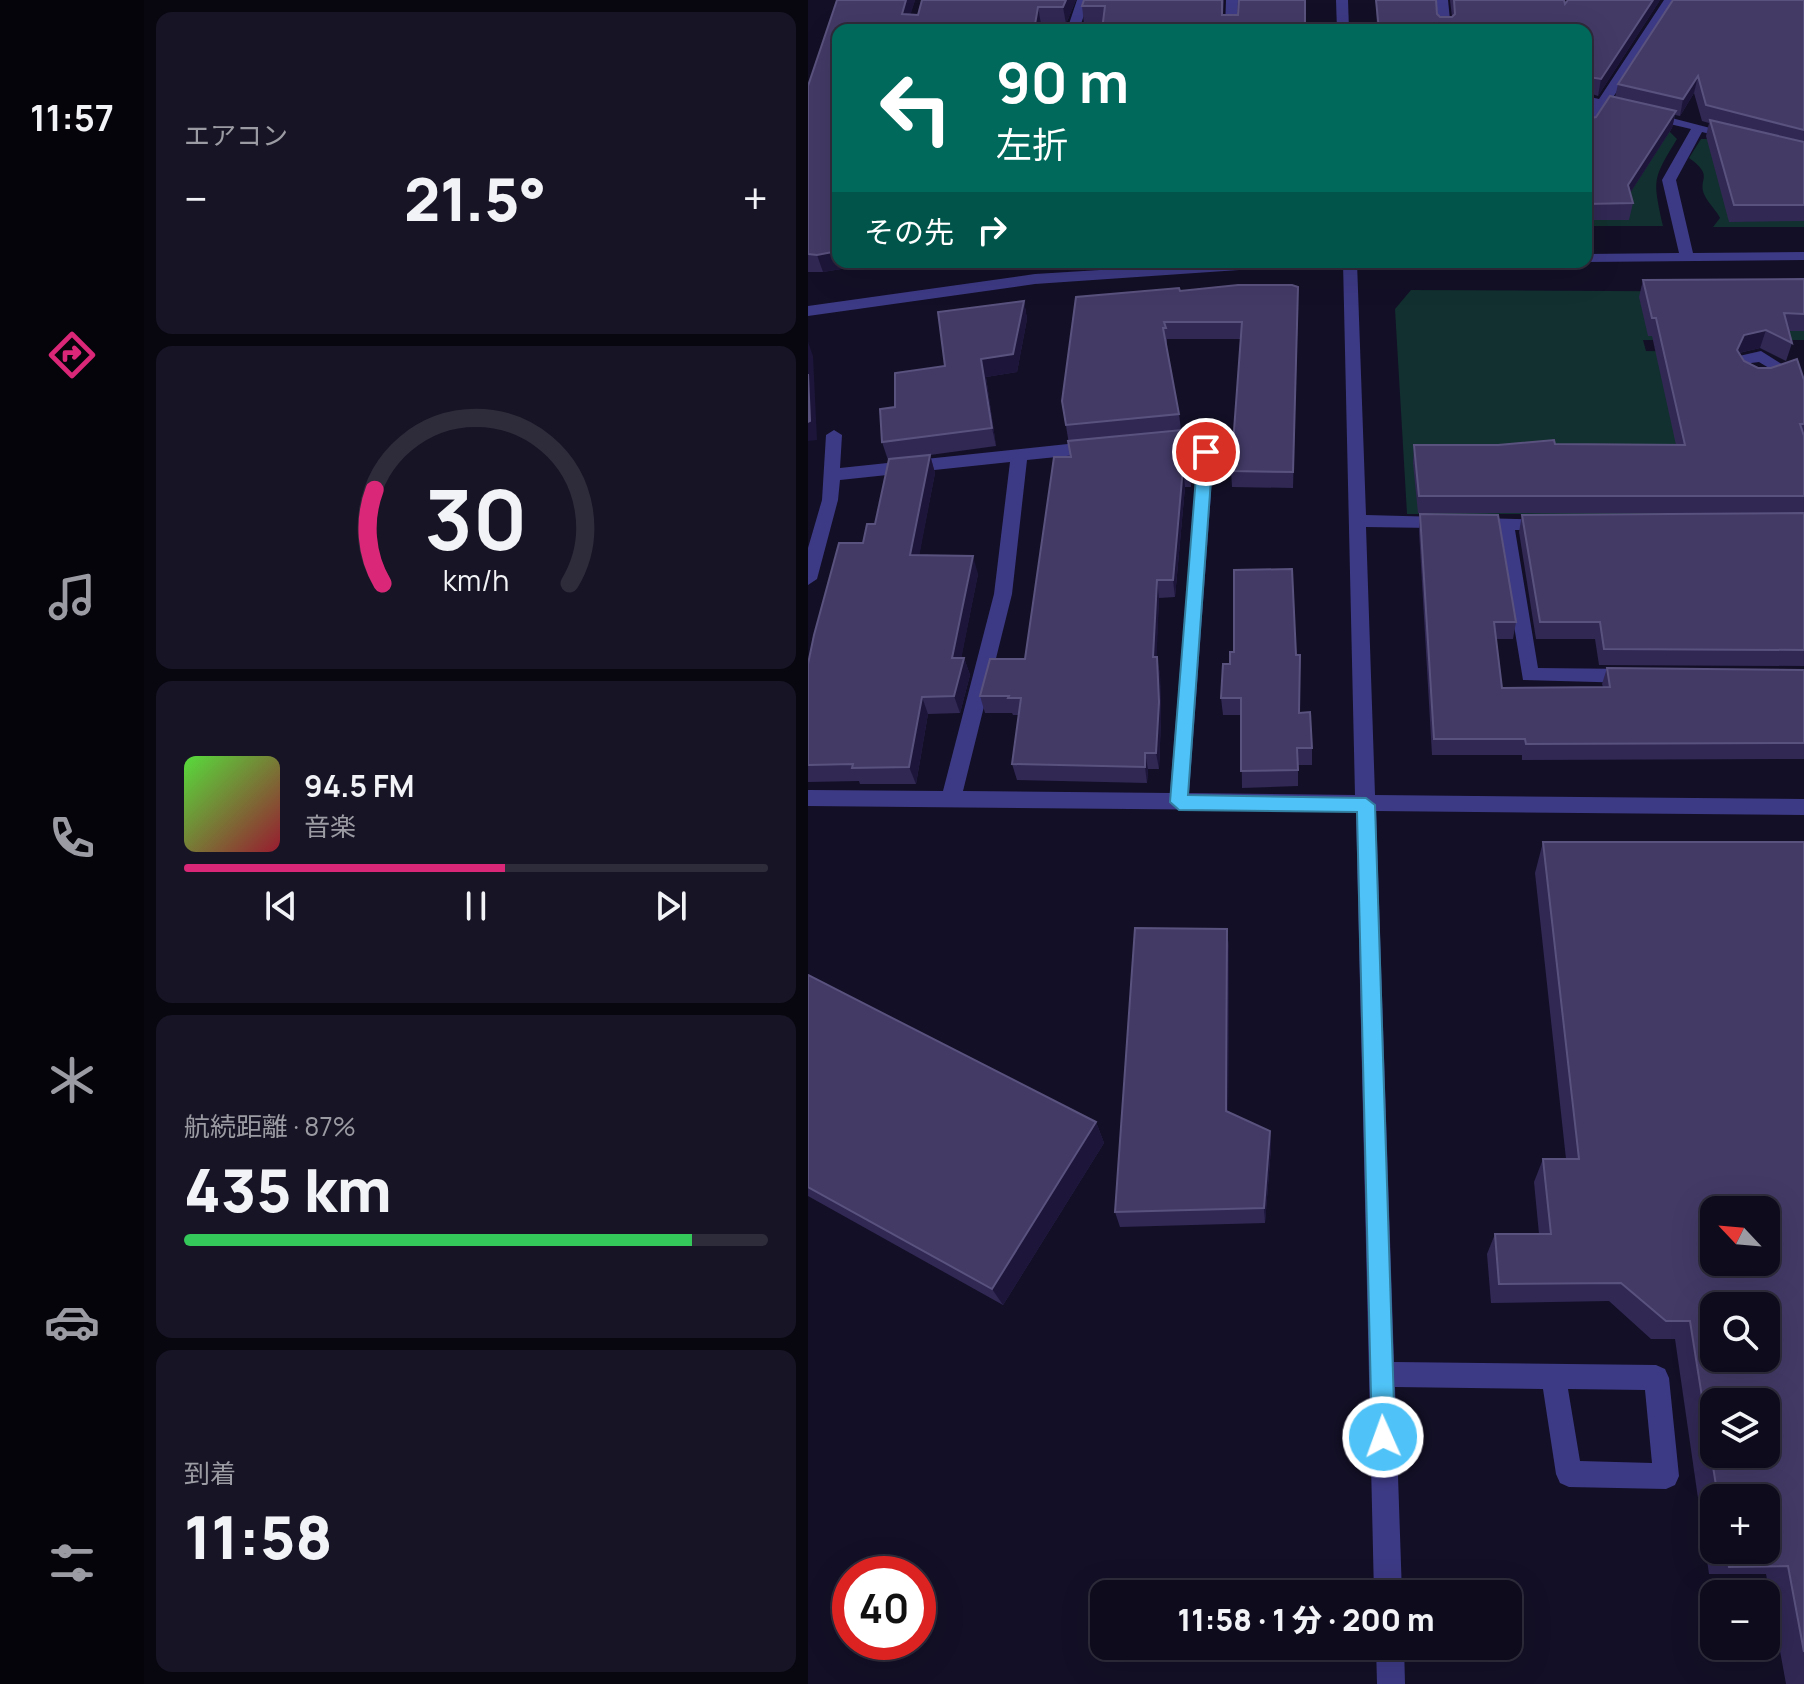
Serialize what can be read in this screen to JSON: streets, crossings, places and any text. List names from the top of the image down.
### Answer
{
  "north": "top left",
  "page": {
    "tabs": "11:57",
    "tile": [
      "エアコン",
      ["航続距離 · 87%", "435 km"],
      ["到着", "11:58"]
    ],
    "turn": ["90 m", "左折"],
    "heat": ["−", "21.5°", "+"],
    "then": "その先",
    "song": ["94.5 FM", "音楽"],
    "map_buttons": ["+", "−"],
    "limit": "40",
    "trip": "11:58 · 1 分 · 200 m",
    "gauge": ["30", "km/h"]
  }
}
